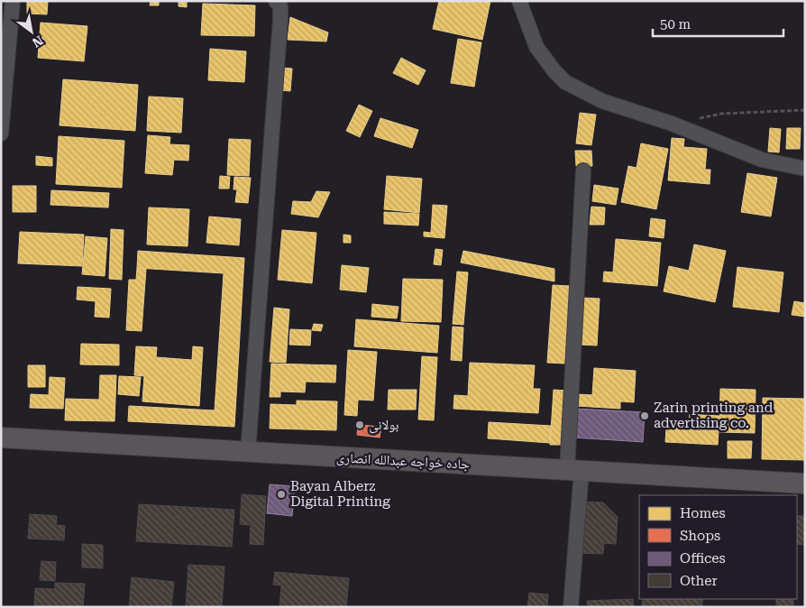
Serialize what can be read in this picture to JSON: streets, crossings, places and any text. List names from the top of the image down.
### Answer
{
  "streets": {
    "main road": ["جاده خواجه عبدالله انصاری"]
  },
  "places": ["Zarin printing and advertising co.", "بولانی", "Bayan Alberz Digital Printing"],
  "legend": [
    "Homes",
    "Shops",
    "Offices",
    "Other"
  ],
  "scale_bar": "50 m",
  "north": "bottom right"
}
